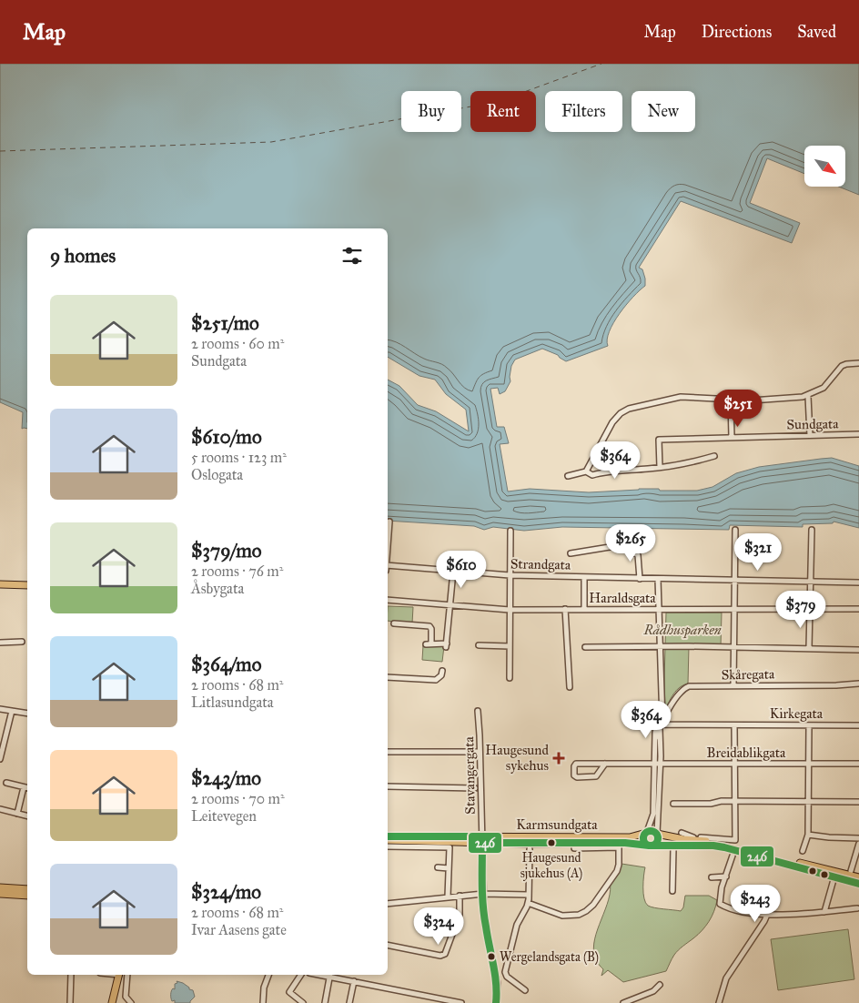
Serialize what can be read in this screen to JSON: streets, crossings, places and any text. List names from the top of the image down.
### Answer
{
  "streets": {
    "main road": ["Karmsundgata"],
    "street": [
      "Sundgata",
      "Strandgata",
      "Haraldsgata",
      "Skåregata",
      "Kirkegata",
      "Breidablikgata",
      "Stavangergata"
    ]
  },
  "crossings": [
    ["Skåregata", "Kirkegata"],
    ["Stavangergata", "Karmsundgata"]
  ],
  "parks": ["Rådhusparken"],
  "places": {
    "health": ["Haugesund sykehus"],
    "other": ["Haugesund sjukehus (A)", "Wergelandsgata (B)"]
  },
  "lines": ["transit line 246"],
  "north": "bottom right",
  "page": {
    "header": "Map",
    "nav": ["Map", "Directions", "Saved"],
    "chip": [
      "Buy",
      "Rent",
      "Filters",
      "New"
    ],
    "heading": "9 homes",
    "list": [
      {
        "name": "$251/mo",
        "note": "2 rooms · 60 m² · Sundgata"
      },
      {
        "name": "$610/mo",
        "note": "5 rooms · 123 m² · Oslogata"
      },
      {
        "name": "$379/mo",
        "note": "2 rooms · 76 m² · Åsbygata"
      },
      {
        "name": "$364/mo",
        "note": "2 rooms · 68 m² · Litlasundgata"
      },
      {
        "name": "$243/mo",
        "note": "2 rooms · 70 m² · Leitevegen"
      },
      {
        "name": "$324/mo",
        "note": "2 rooms · 68 m² · Ivar Aasens gate"
      }
    ],
    "price": [
      "$251",
      "$364",
      "$265",
      "$321",
      "$610",
      "$379",
      "$364",
      "$243",
      "$324"
    ]
  }
}
